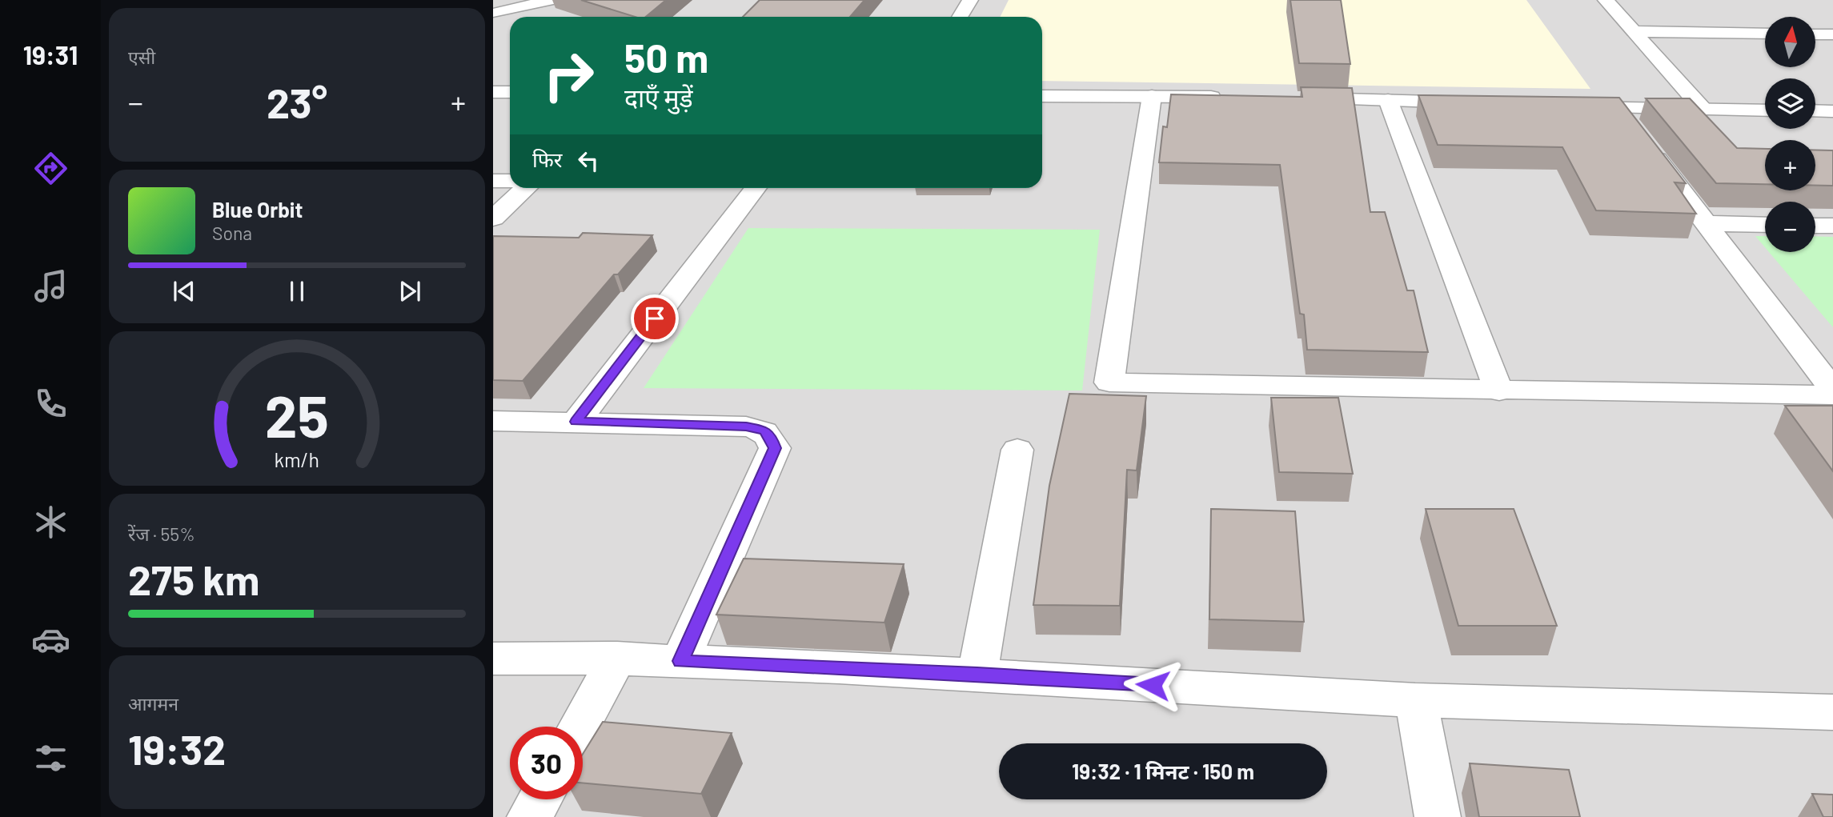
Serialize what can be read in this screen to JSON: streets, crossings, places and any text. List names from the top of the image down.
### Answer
{
  "north": "top",
  "page": {
    "tabs": "19:31",
    "tile": [
      "एसी",
      ["रेंज · 55%", "275 km"],
      ["आगमन", "19:32"]
    ],
    "map_buttons": ["+", "−"],
    "turn": ["50 m", "दाएँ मुड़ें"],
    "heat": ["−", "23°", "+"],
    "then": "फिर",
    "song": ["Blue Orbit", "Sona"],
    "limit": "30",
    "trip": "19:32 · 1 मिनट · 150 m",
    "gauge": ["25", "km/h"]
  }
}
